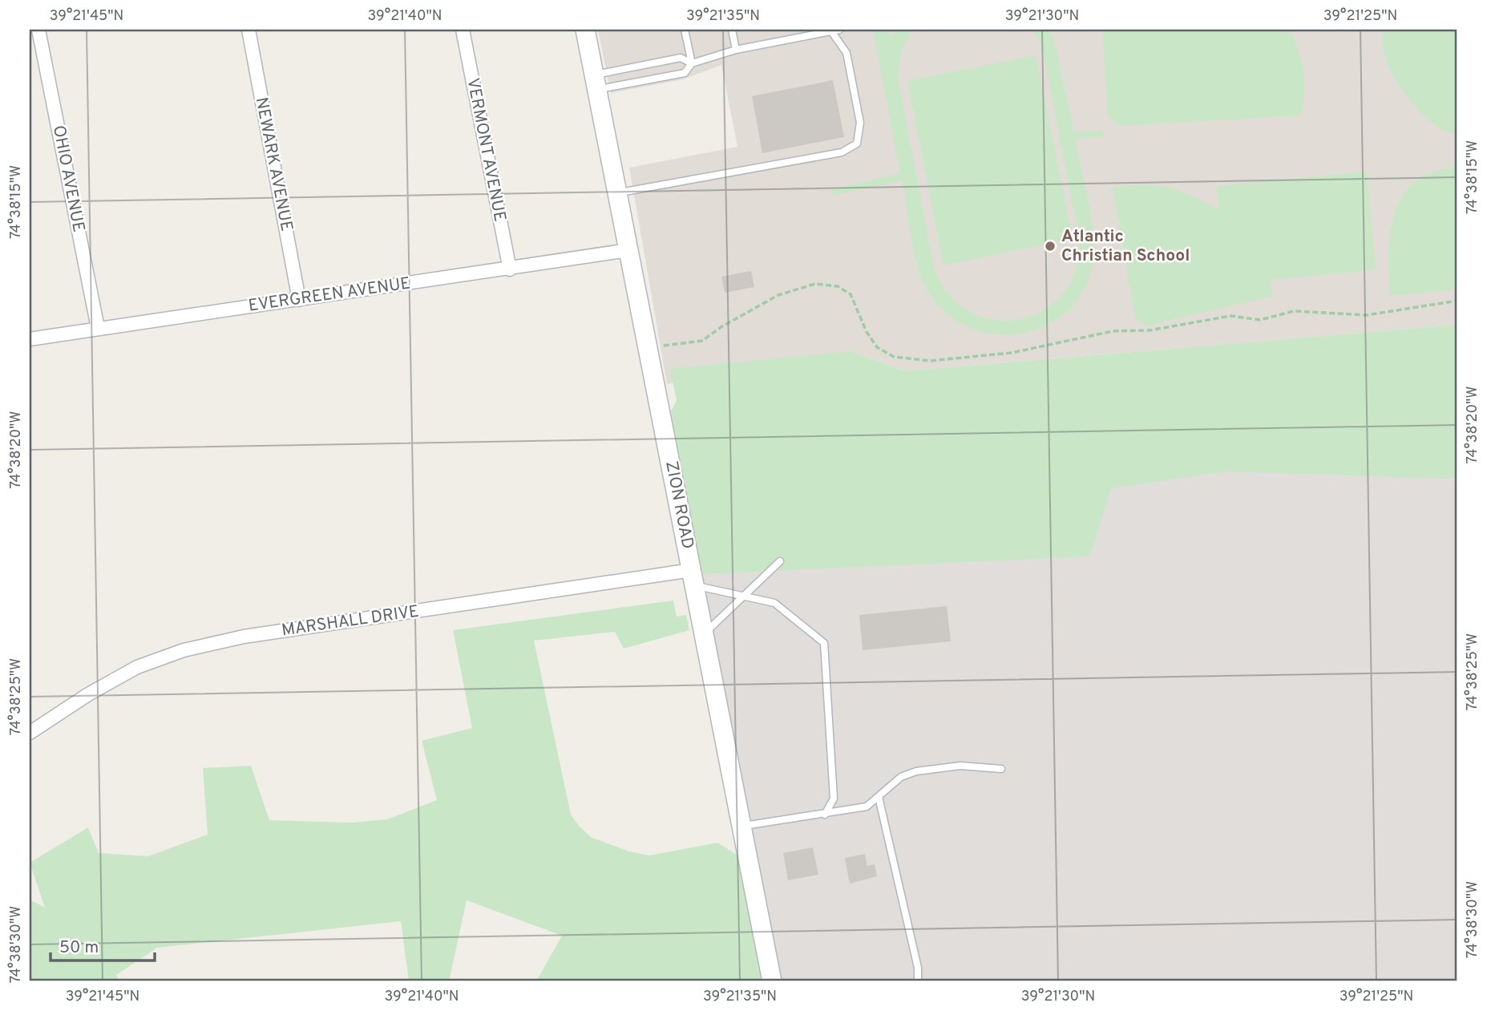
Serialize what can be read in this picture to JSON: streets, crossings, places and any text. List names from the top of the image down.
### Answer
{
  "streets": {
    "street": [
      "VERMONT AVENUE",
      "NEWARK AVENUE",
      "OHIO AVENUE",
      "EVERGREEN AVENUE",
      "ZION ROAD",
      "MARSHALL DRIVE"
    ]
  },
  "crossings": [
    ["VERMONT AVENUE", "EVERGREEN AVENUE"],
    ["NEWARK AVENUE", "EVERGREEN AVENUE"],
    ["OHIO AVENUE", "EVERGREEN AVENUE"],
    ["EVERGREEN AVENUE", "ZION ROAD"],
    ["ZION ROAD", "MARSHALL DRIVE"]
  ],
  "places": ["Atlantic Christian School"],
  "scale_bar": "50 m",
  "coordinates": [
    "39°21'45\"N",
    "39°21'40\"N",
    "39°21'35\"N",
    "39°21'30\"N",
    "39°21'25\"N",
    "74°38'15\"W",
    "74°38'20\"W",
    "74°38'25\"W",
    "74°38'30\"W"
  ]
}
